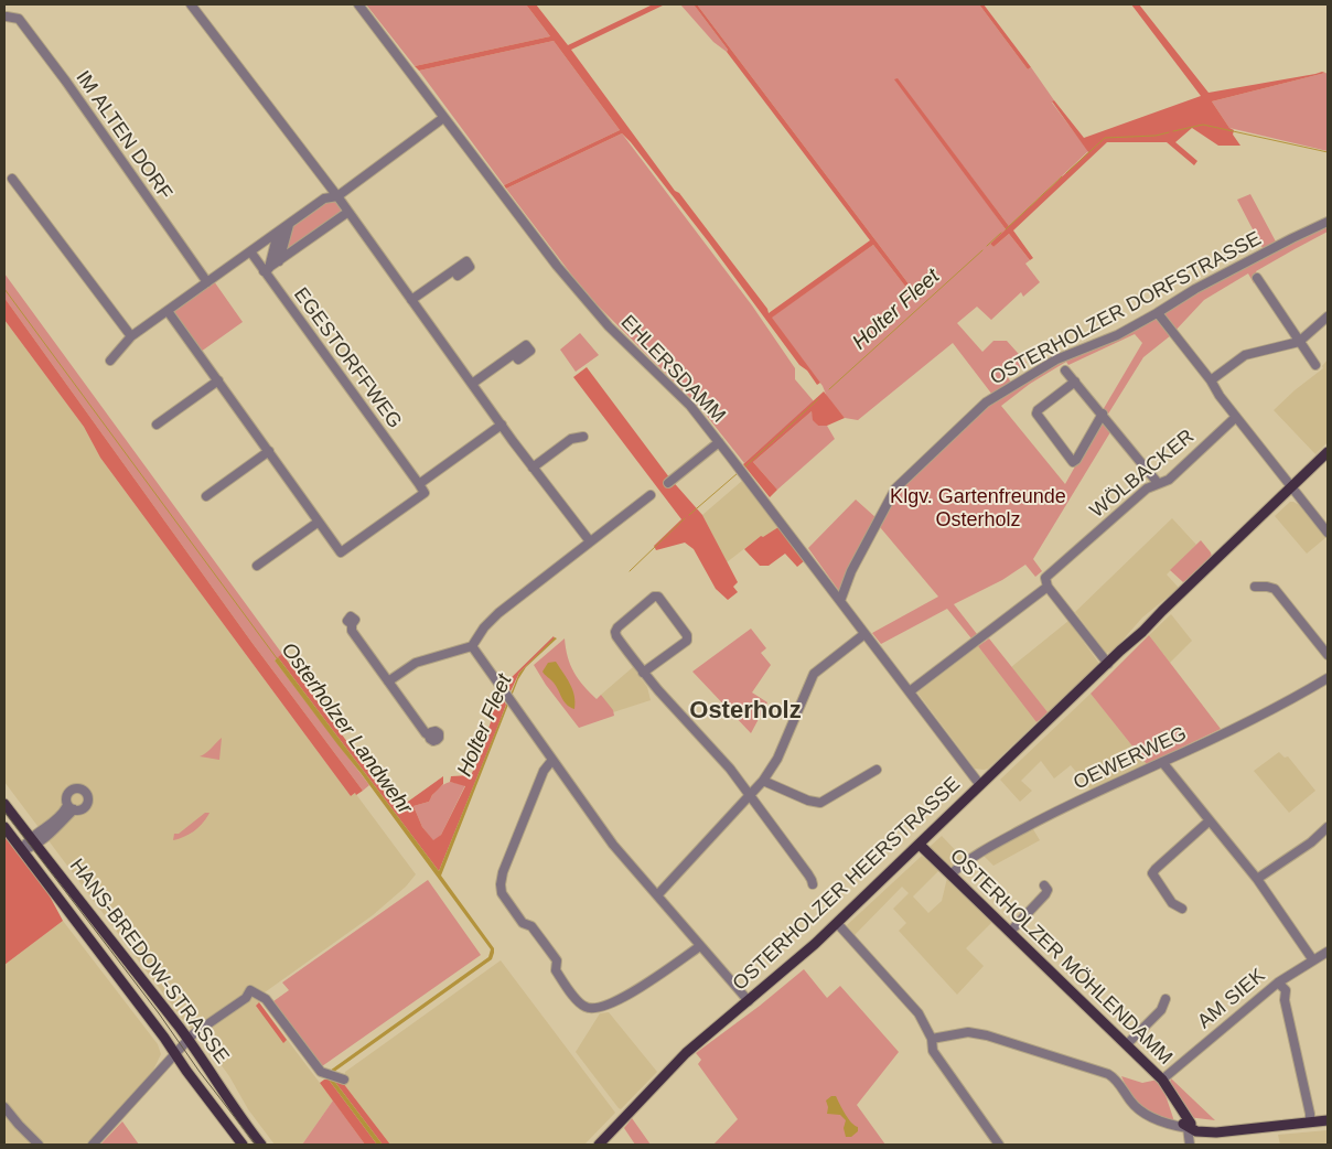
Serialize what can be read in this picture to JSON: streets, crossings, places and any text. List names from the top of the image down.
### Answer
{
  "streets": {
    "main road": ["OSTERHOLZER HEERSTRASSE", "OSTERHOLZER MÖHLENDAMM", "HANS-BREDOW-STRASSE"],
    "street": [
      "IM ALTEN DORF",
      "OSTERHOLZER DORFSTRASSE",
      "EGESTORFFWEG",
      "EHLERSDAMM",
      "WÖLBACKER",
      "OEWERWEG",
      "AM SIEK"
    ]
  },
  "crossings": [
    ["OSTERHOLZER DORFSTRASSE", "EHLERSDAMM"],
    ["EHLERSDAMM", "WÖLBACKER"],
    ["EHLERSDAMM", "OSTERHOLZER HEERSTRASSE"],
    ["OEWERWEG", "OSTERHOLZER MÖHLENDAMM"],
    ["OSTERHOLZER HEERSTRASSE", "OSTERHOLZER MÖHLENDAMM"],
    ["OSTERHOLZER MÖHLENDAMM", "AM SIEK"]
  ],
  "districts": ["Osterholz"],
  "water": ["Holter Fleet", "Osterholzer Landwehr"],
  "parks": ["Klgv. Gartenfreunde Osterholz"]
}
